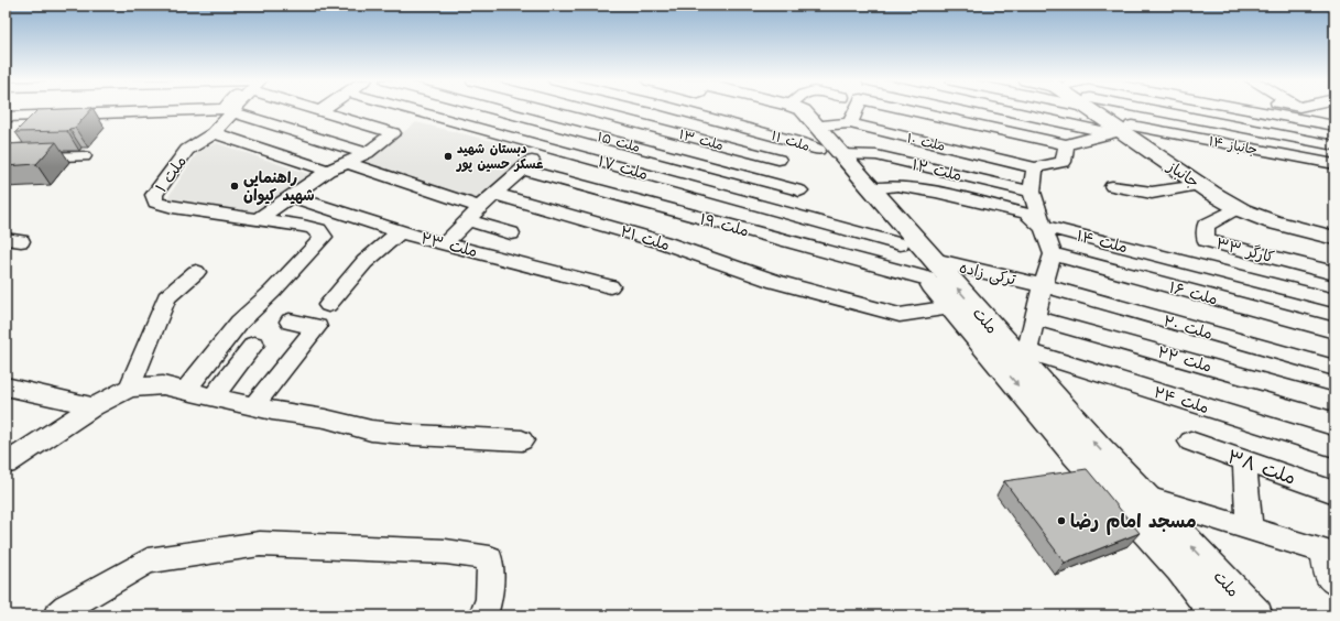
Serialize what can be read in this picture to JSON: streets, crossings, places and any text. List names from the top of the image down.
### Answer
{
  "streets": {
    "main road": ["جانباز", "ملت"],
    "street": [
      "ملت ۱۳",
      "ملت ۱۱",
      "ملت ۱۵",
      "ملت ۱۰",
      "جانباز ۱۴",
      "ملت ۱۷",
      "ملت ۱۲",
      "ملت ۱",
      "ملت ۱۹",
      "ملت ۲۱",
      "ملت ۱۴",
      "ملت ۲۳",
      "کارگر ۳۳",
      "ترکی زاده",
      "ملت ۱۶",
      "ملت ۲۰",
      "ملت ۲۲",
      "ملت ۲۴",
      "ملت ۳۸"
    ]
  },
  "crossings": [
    ["ملت ۱۳", "ملت ۱۱"],
    ["ملت ۱۱", "ملت ۱۵"],
    ["ملت ۱۱", "ملت ۱۰"],
    ["ملت ۱۱", "ملت ۱۷"],
    ["ملت ۱۱", "ملت ۱۲"],
    ["ملت ۱۱", "ملت ۱۹"],
    ["ملت ۱۱", "ملت ۲۱"],
    ["ملت ۱۱", "ملت"],
    ["ملت ۱۰", "ملت ۱۲"],
    ["ملت ۱۰", "ملت"],
    ["جانباز ۱۴", "جانباز"],
    ["ملت ۱۷", "ملت"],
    ["ملت ۱۲", "ملت"],
    ["جانباز", "کارگر ۳۳"],
    ["ملت ۱۹", "ملت ۲۱"],
    ["ملت ۱۹", "ترکی زاده"],
    ["ملت ۱۹", "ملت"],
    ["ملت ۲۱", "ملت"],
    ["ملت ۱۴", "ملت"],
    ["ترکی زاده", "ملت"],
    ["ترکی زاده", "ملت ۲۰"],
    ["ملت", "ملت ۲۴"]
  ],
  "places": ["دبستان شهید عسکر حسین پور", "راهنمایی شهید کیوان", "مسجد امام رضا"]
}
